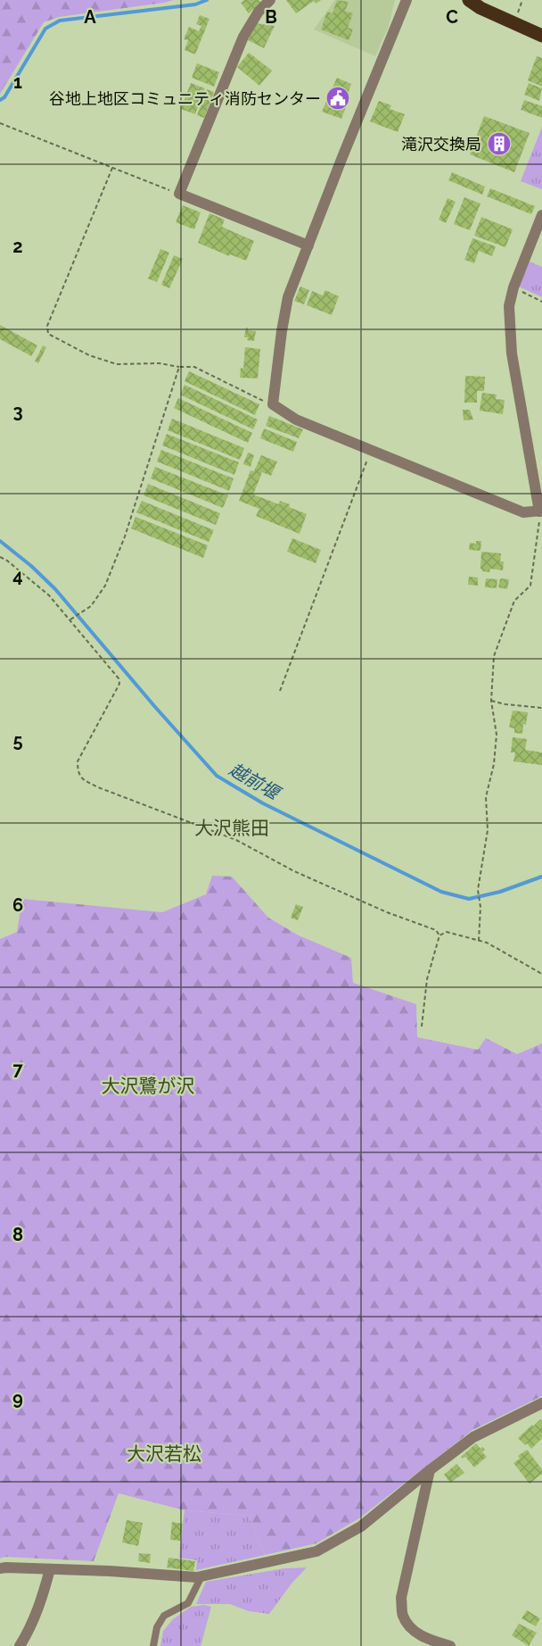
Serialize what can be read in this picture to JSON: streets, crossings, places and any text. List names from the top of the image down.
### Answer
{
  "districts": ["大沢熊田", "大沢鷺が沢", "大沢若松"],
  "water": ["越前堰"],
  "places": {
    "public building": ["谷地上地区コミュニティ消防センター"],
    "building": ["滝沢交換局"]
  },
  "grid": {
    "columns": ["A", "B", "C"],
    "rows": [
      "1",
      "2",
      "3",
      "4",
      "5",
      "6",
      "7",
      "8",
      "9"
    ]
  }
}
